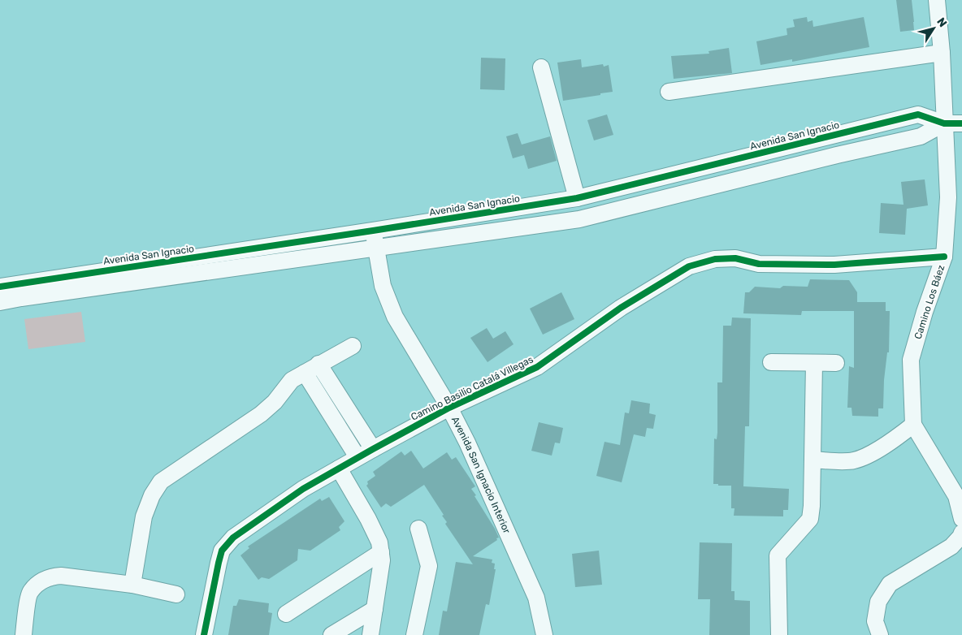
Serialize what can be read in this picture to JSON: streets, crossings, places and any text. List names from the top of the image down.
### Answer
{
  "streets": {
    "street": [
      "Avenida San Ignacio",
      "Camino Los Báez",
      "Camino Basilio Catalá Villegas",
      "Avenida San Ignacio Interior"
    ]
  },
  "crossings": [
    ["Avenida San Ignacio", "Camino Los Báez"],
    ["Avenida San Ignacio", "Avenida San Ignacio Interior"],
    ["Camino Los Báez", "Camino Basilio Catalá Villegas"],
    ["Camino Basilio Catalá Villegas", "Avenida San Ignacio Interior"]
  ],
  "north": "top right"
}
